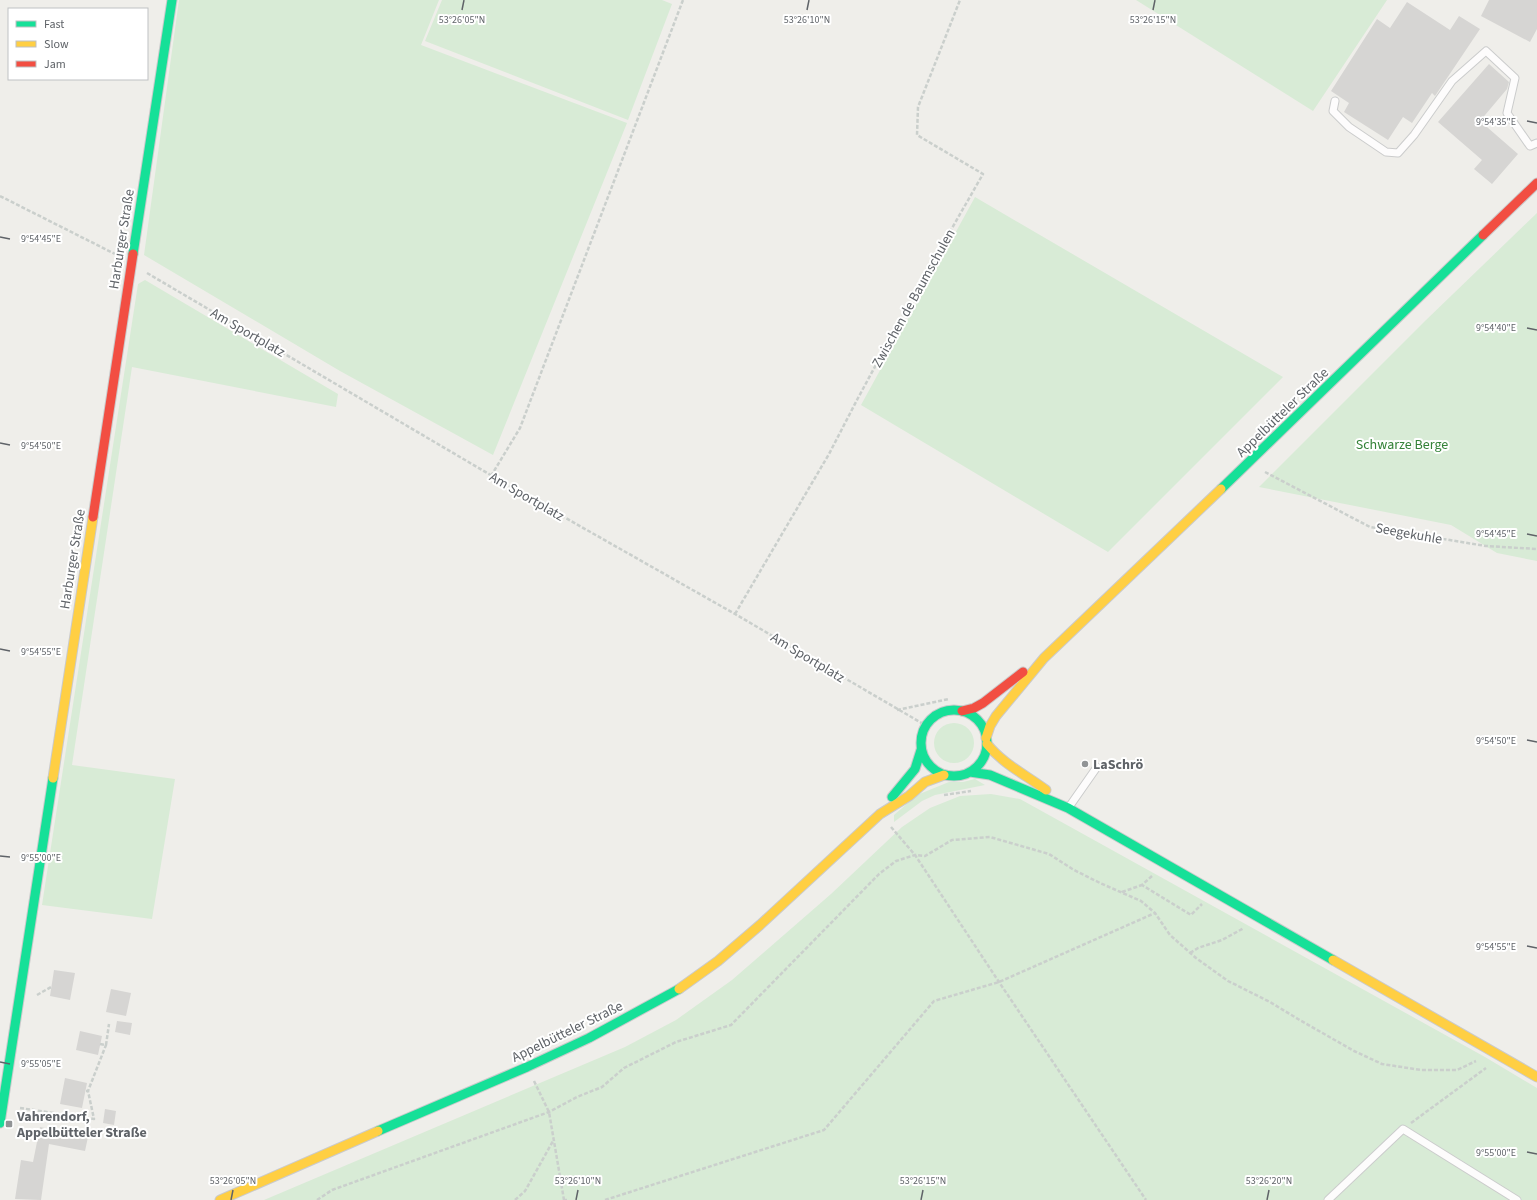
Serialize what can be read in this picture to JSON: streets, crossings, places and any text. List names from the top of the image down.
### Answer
{
  "streets": {
    "main road": ["Harburger Straße", "Appelbütteler Straße"],
    "path": ["Zwischen de Baumschulen", "Am Sportplatz", "Seegekuhle"]
  },
  "crossings": [
    ["Harburger Straße", "Am Sportplatz"],
    ["Zwischen de Baumschulen", "Am Sportplatz"],
    ["Am Sportplatz", "Appelbütteler Straße"],
    ["Appelbütteler Straße", "Seegekuhle"]
  ],
  "parks": ["Schwarze Berge"],
  "places": {
    "other": ["LaSchrö"],
    "transit": ["Vahrendorf, Appelbütteler Straße"]
  },
  "legend": ["Fast", "Slow", "Jam"],
  "coordinates": [
    "53°26'05\"N",
    "53°26'10\"N",
    "53°26'15\"N",
    "9°54'35\"E",
    "9°54'45\"E",
    "9°54'40\"E",
    "9°54'50\"E",
    "9°54'55\"E",
    "9°55'00\"E",
    "9°55'05\"E",
    "53°26'20\"N"
  ]
}
